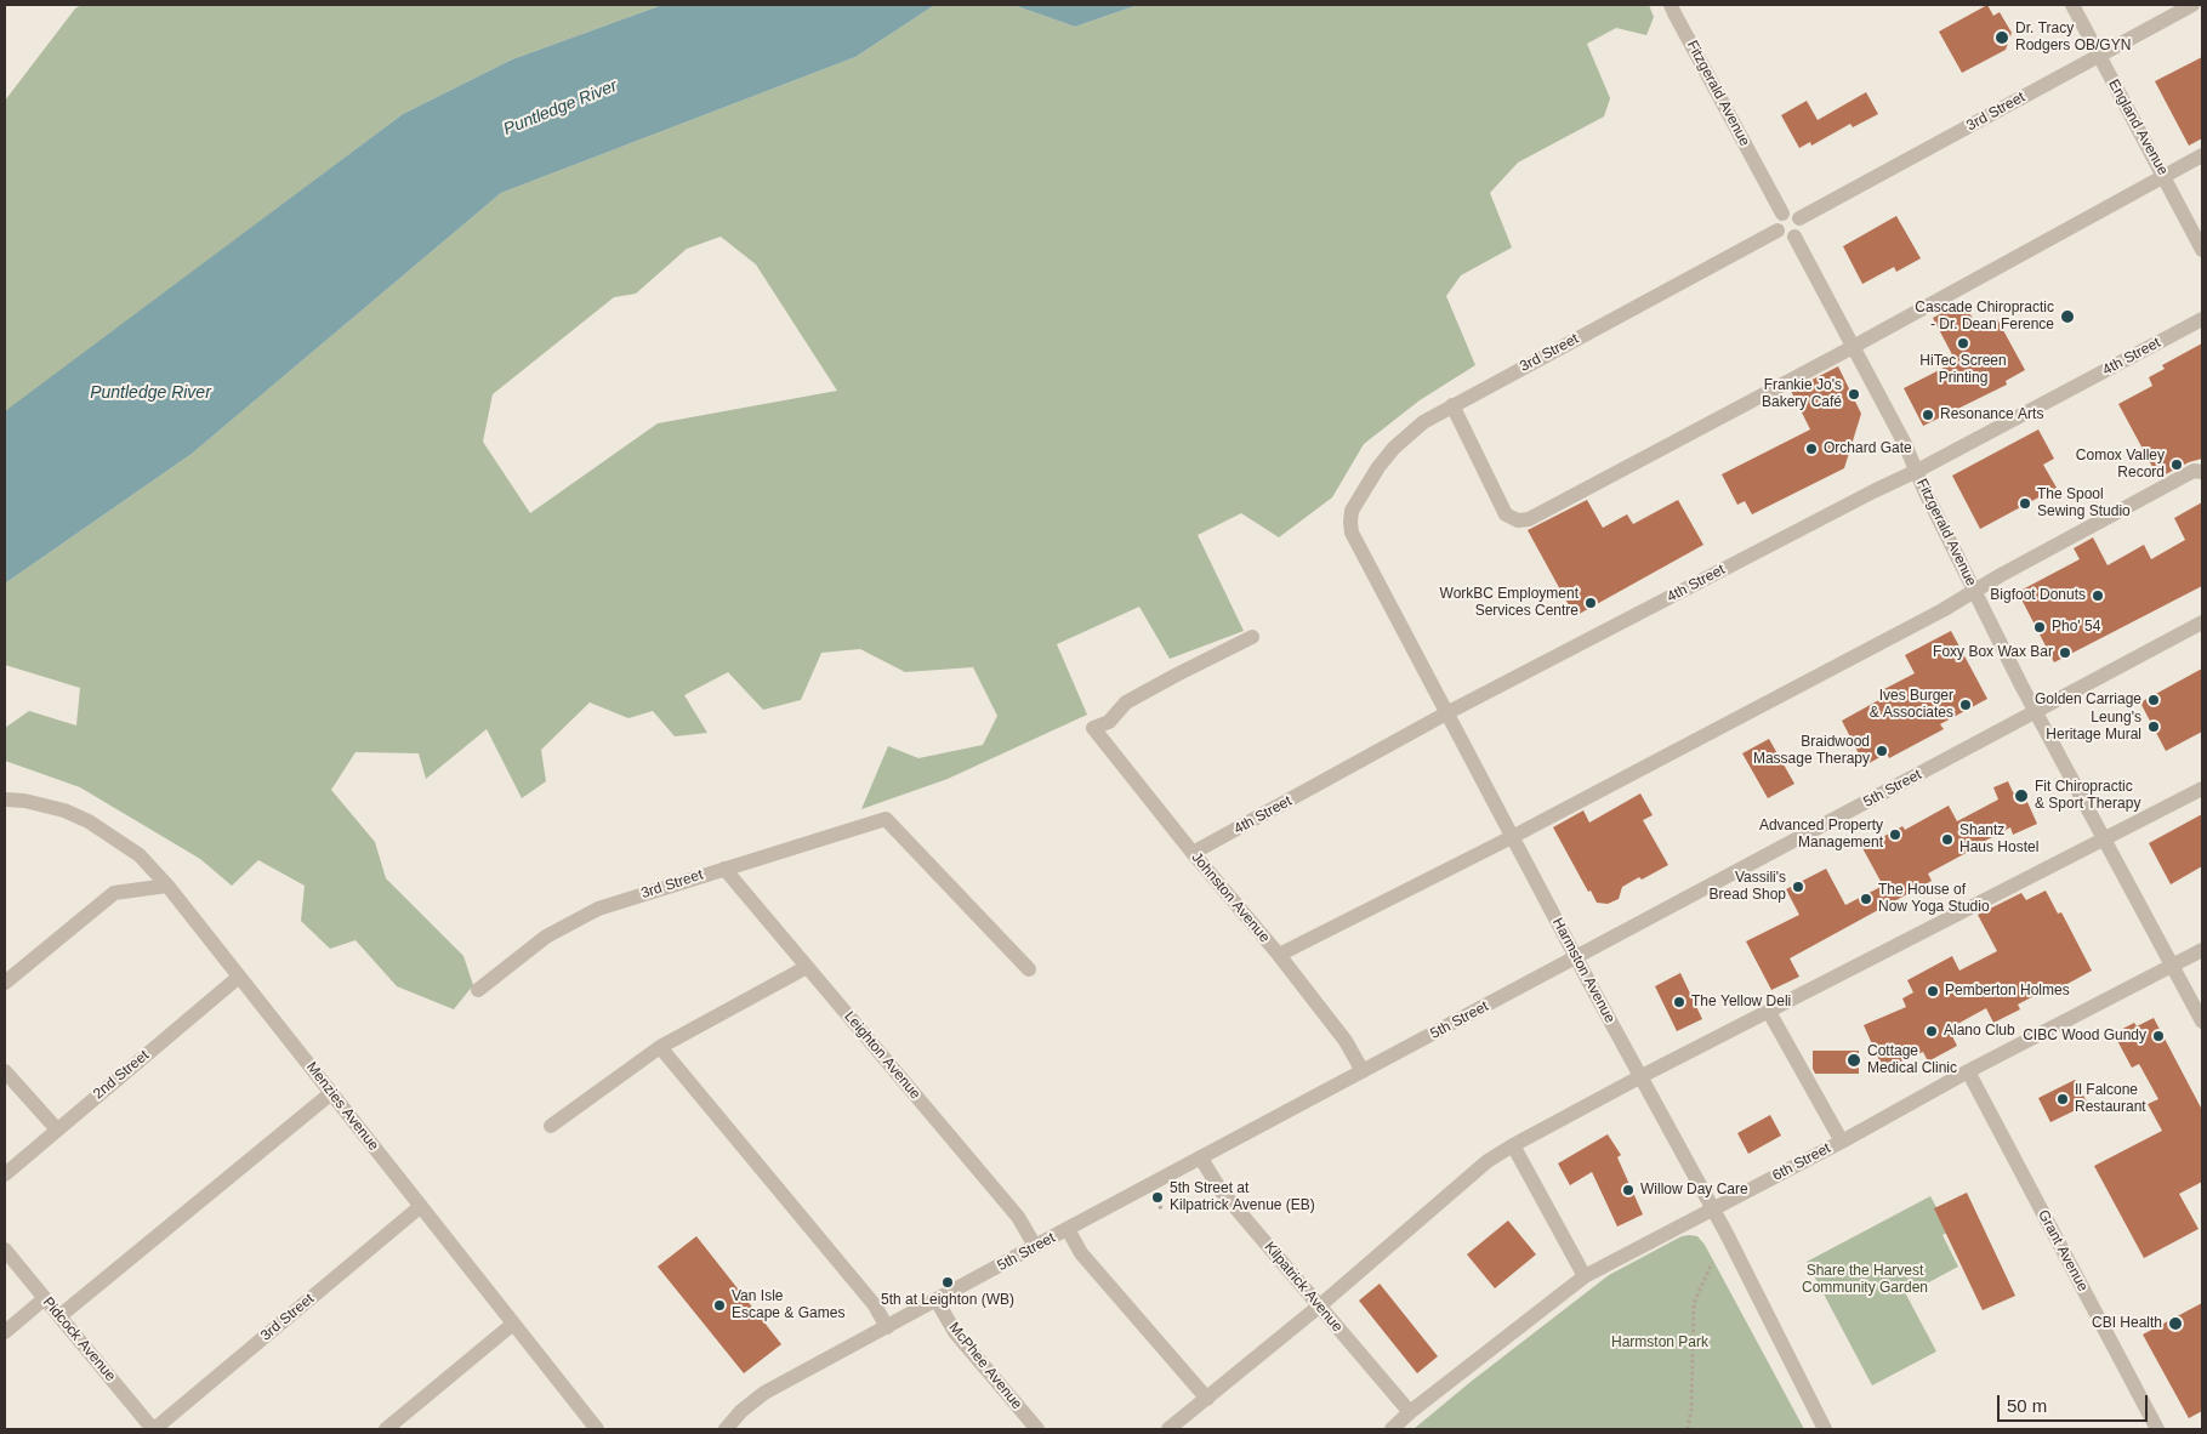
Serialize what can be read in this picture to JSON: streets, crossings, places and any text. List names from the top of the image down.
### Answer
{
  "streets": {
    "street": [
      "Fitzgerald Avenue",
      "3rd Street",
      "England Avenue",
      "4th Street",
      "5th Street",
      "Johnston Avenue",
      "Harmston Avenue",
      "Leighton Avenue",
      "2nd Street",
      "Menzies Avenue",
      "6th Street",
      "Grant Avenue",
      "Kilpatrick Avenue",
      "Pidcock Avenue",
      "McPhee Avenue"
    ]
  },
  "crossings": [
    ["Fitzgerald Avenue", "3rd Street"],
    ["Fitzgerald Avenue", "4th Street"],
    ["Fitzgerald Avenue", "5th Street"],
    ["Fitzgerald Avenue", "6th Street"],
    ["3rd Street", "England Avenue"],
    ["3rd Street", "Harmston Avenue"],
    ["3rd Street", "Leighton Avenue"],
    ["3rd Street", "Menzies Avenue"],
    ["3rd Street", "Pidcock Avenue"],
    ["4th Street", "Johnston Avenue"],
    ["4th Street", "Harmston Avenue"],
    ["5th Street", "Johnston Avenue"],
    ["5th Street", "Harmston Avenue"],
    ["5th Street", "Leighton Avenue"],
    ["5th Street", "Kilpatrick Avenue"],
    ["5th Street", "McPhee Avenue"],
    ["Harmston Avenue", "6th Street"],
    ["2nd Street", "Menzies Avenue"],
    ["6th Street", "Grant Avenue"],
    ["6th Street", "Kilpatrick Avenue"]
  ],
  "water": ["Puntledge River"],
  "parks": ["Share the Harvest Community Garden", "Harmston Park"],
  "places": [
    "Dr. Tracy Rodgers OB/GYN",
    "Cascade Chiropractic - Dr. Dean Ference",
    "HiTec Screen Printing",
    "Frankie Jo's Bakery Café",
    "Resonance Arts",
    "Orchard Gate",
    "Comox Valley Record",
    "The Spool Sewing Studio",
    "Bigfoot Donuts",
    "WorkBC Employment Services Centre",
    "Pho' 54",
    "Foxy Box Wax Bar",
    "Golden Carriage",
    "Ives Burger & Associates",
    "Leung's Heritage Mural",
    "Braidwood Massage Therapy",
    "Fit Chiropractic & Sport Therapy",
    "Advanced Property Management",
    "Shantz Haus Hostel",
    "Vassili's Bread Shop",
    "The House of Now Yoga Studio",
    "Pemberton Holmes",
    "The Yellow Deli",
    "Alano Club",
    "CIBC Wood Gundy",
    "Cottage Medical Clinic",
    "Il Falcone Restaurant",
    "Willow Day Care",
    "5th Street at Kilpatrick Avenue (EB)",
    "5th at Leighton (WB)",
    "Van Isle Escape & Games",
    "CBI Health"
  ],
  "scale_bar": "50 m"
}
